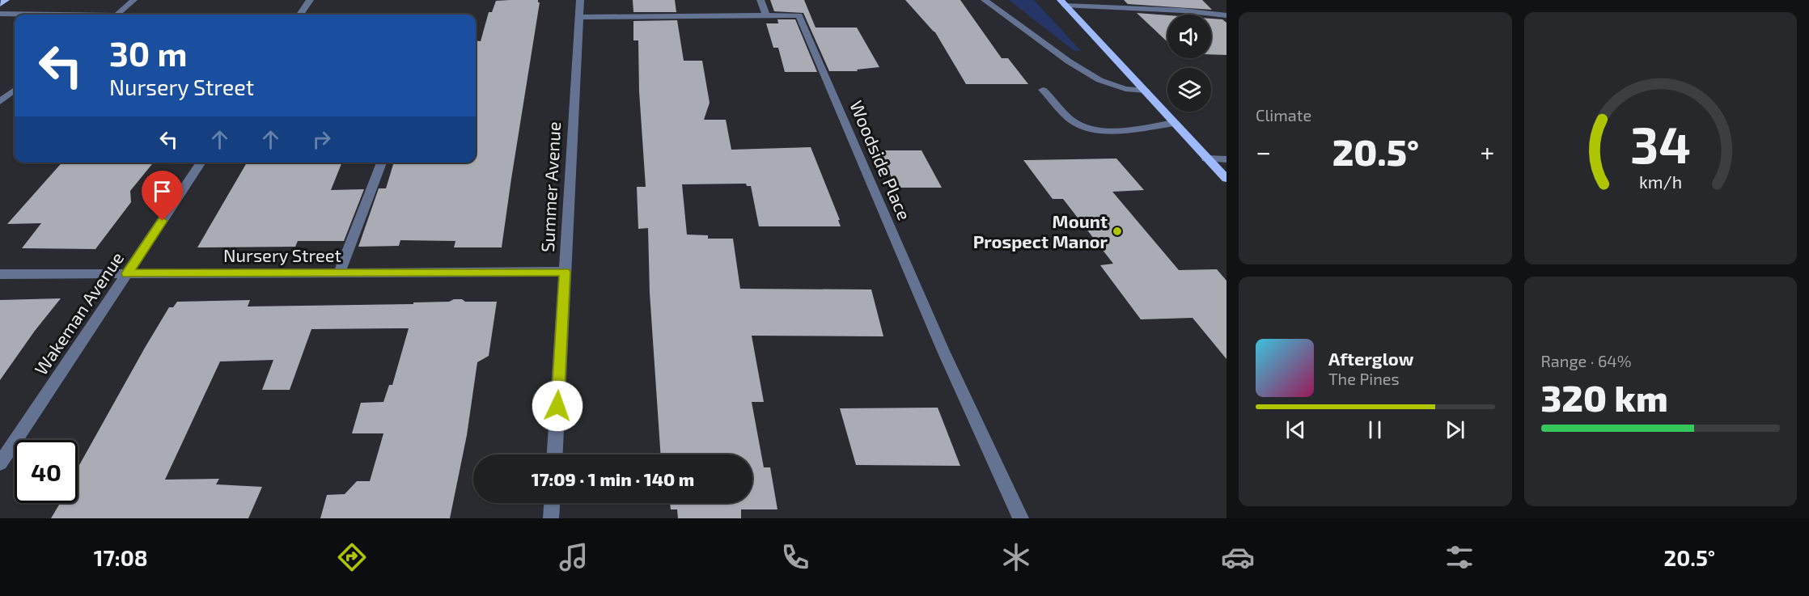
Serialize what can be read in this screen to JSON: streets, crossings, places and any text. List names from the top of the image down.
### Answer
{
  "streets": {
    "street": [
      "Woodside Place",
      "Summer Avenue",
      "Nursery Street",
      "Wakeman Avenue"
    ]
  },
  "crossings": [
    ["Woodside Place", "Summer Avenue"],
    ["Summer Avenue", "Nursery Street"],
    ["Nursery Street", "Wakeman Avenue"]
  ],
  "places": ["Mount Prospect Manor"],
  "page": {
    "tile": [
      "Climate",
      ["Range · 64%", "320 km"]
    ],
    "turn": ["30 m", "Nursery Street"],
    "heat": ["−", "20.5°", "+"],
    "song": ["Afterglow", "The Pines"],
    "limit": "40",
    "trip": "17:09 · 1 min · 140 m",
    "tabs": ["17:08", "20.5°"],
    "gauge": ["34", "km/h"]
  }
}
